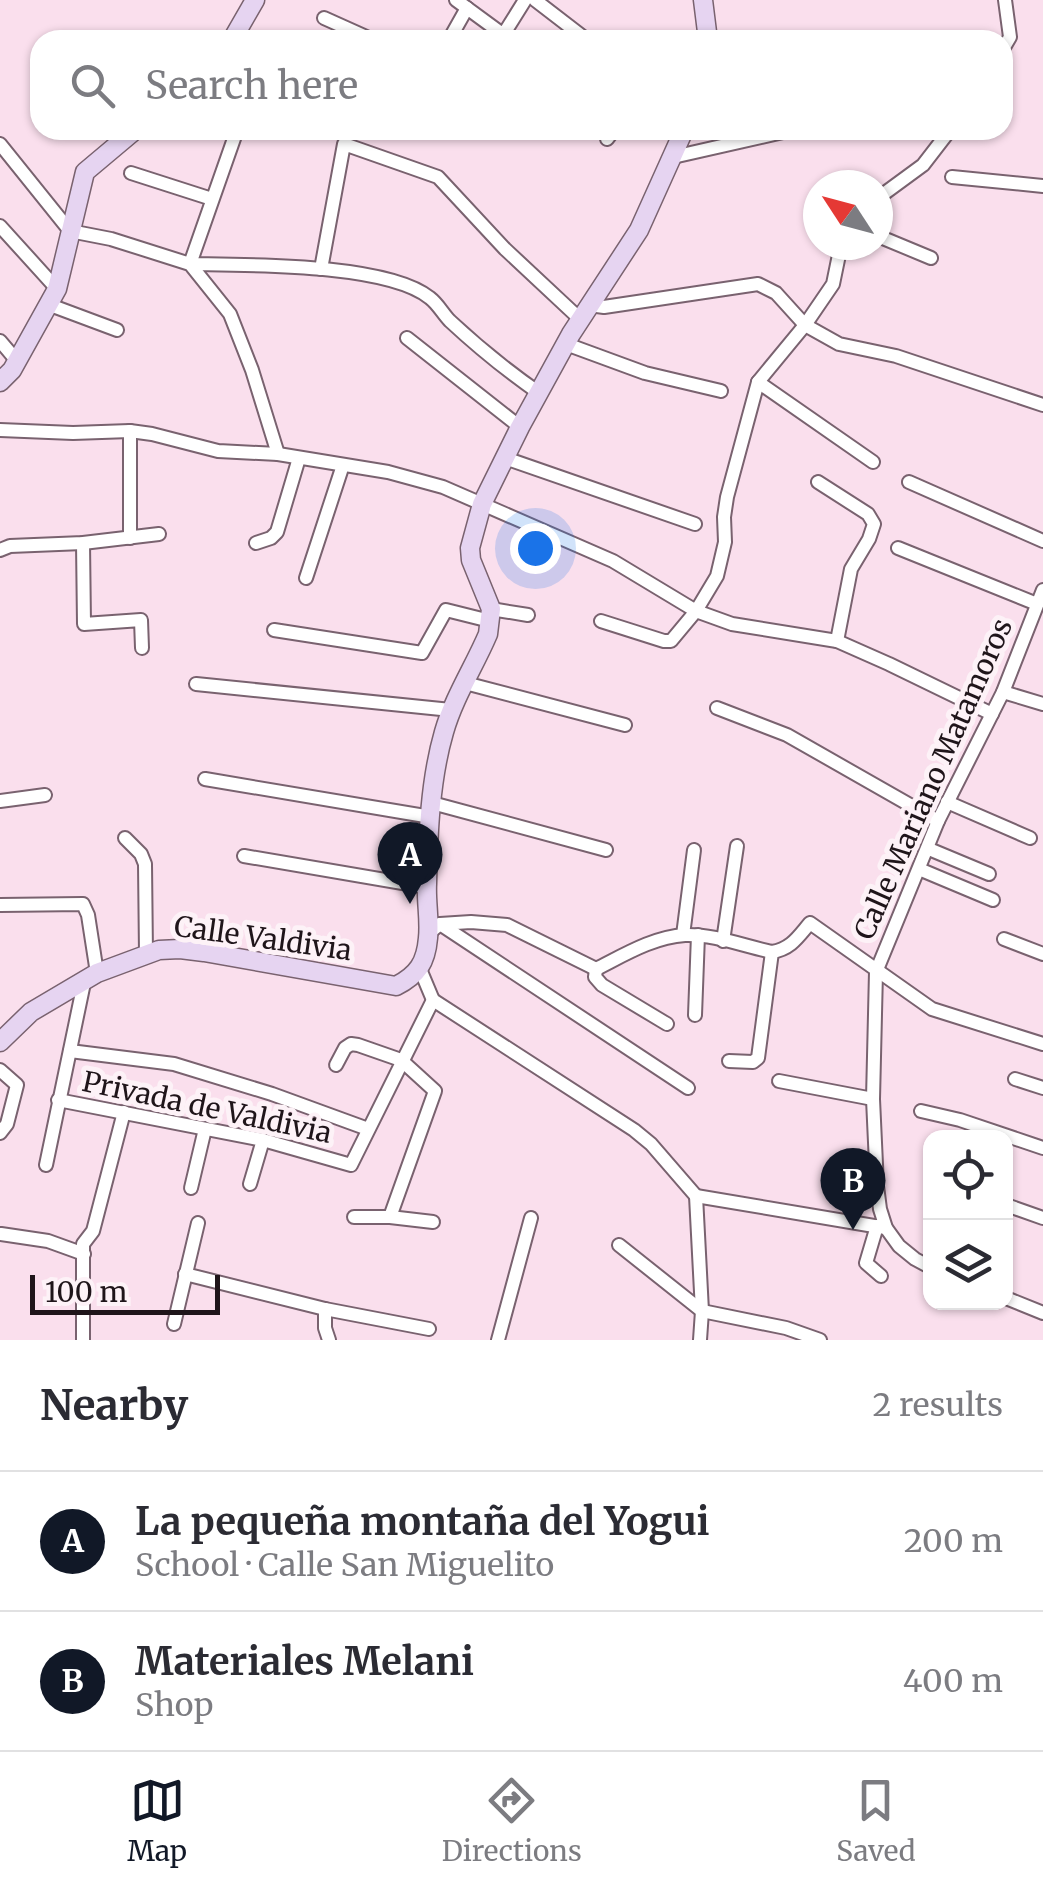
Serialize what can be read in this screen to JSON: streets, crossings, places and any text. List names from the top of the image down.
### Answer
{
  "streets": {
    "street": ["Calle Mariano Matamoros", "Calle Valdivia", "Privada de Valdivia"]
  },
  "crossings": [
    ["Calle Valdivia", "Privada de Valdivia"]
  ],
  "scale_bar": "100 m",
  "north": "top left",
  "page": {
    "search": "Search here",
    "pins": ["A", "B"],
    "scale": "100 m",
    "heading": ["Nearby", "2 results"],
    "list": [
      {
        "mark": "A",
        "name": "La pequeña montaña del Yogui",
        "note": "School · Calle San Miguelito",
        "value": "200 m"
      },
      {
        "mark": "B",
        "name": "Materiales Melani",
        "note": "Shop",
        "value": "400 m"
      }
    ],
    "nav": ["Map", "Directions", "Saved"]
  }
}
